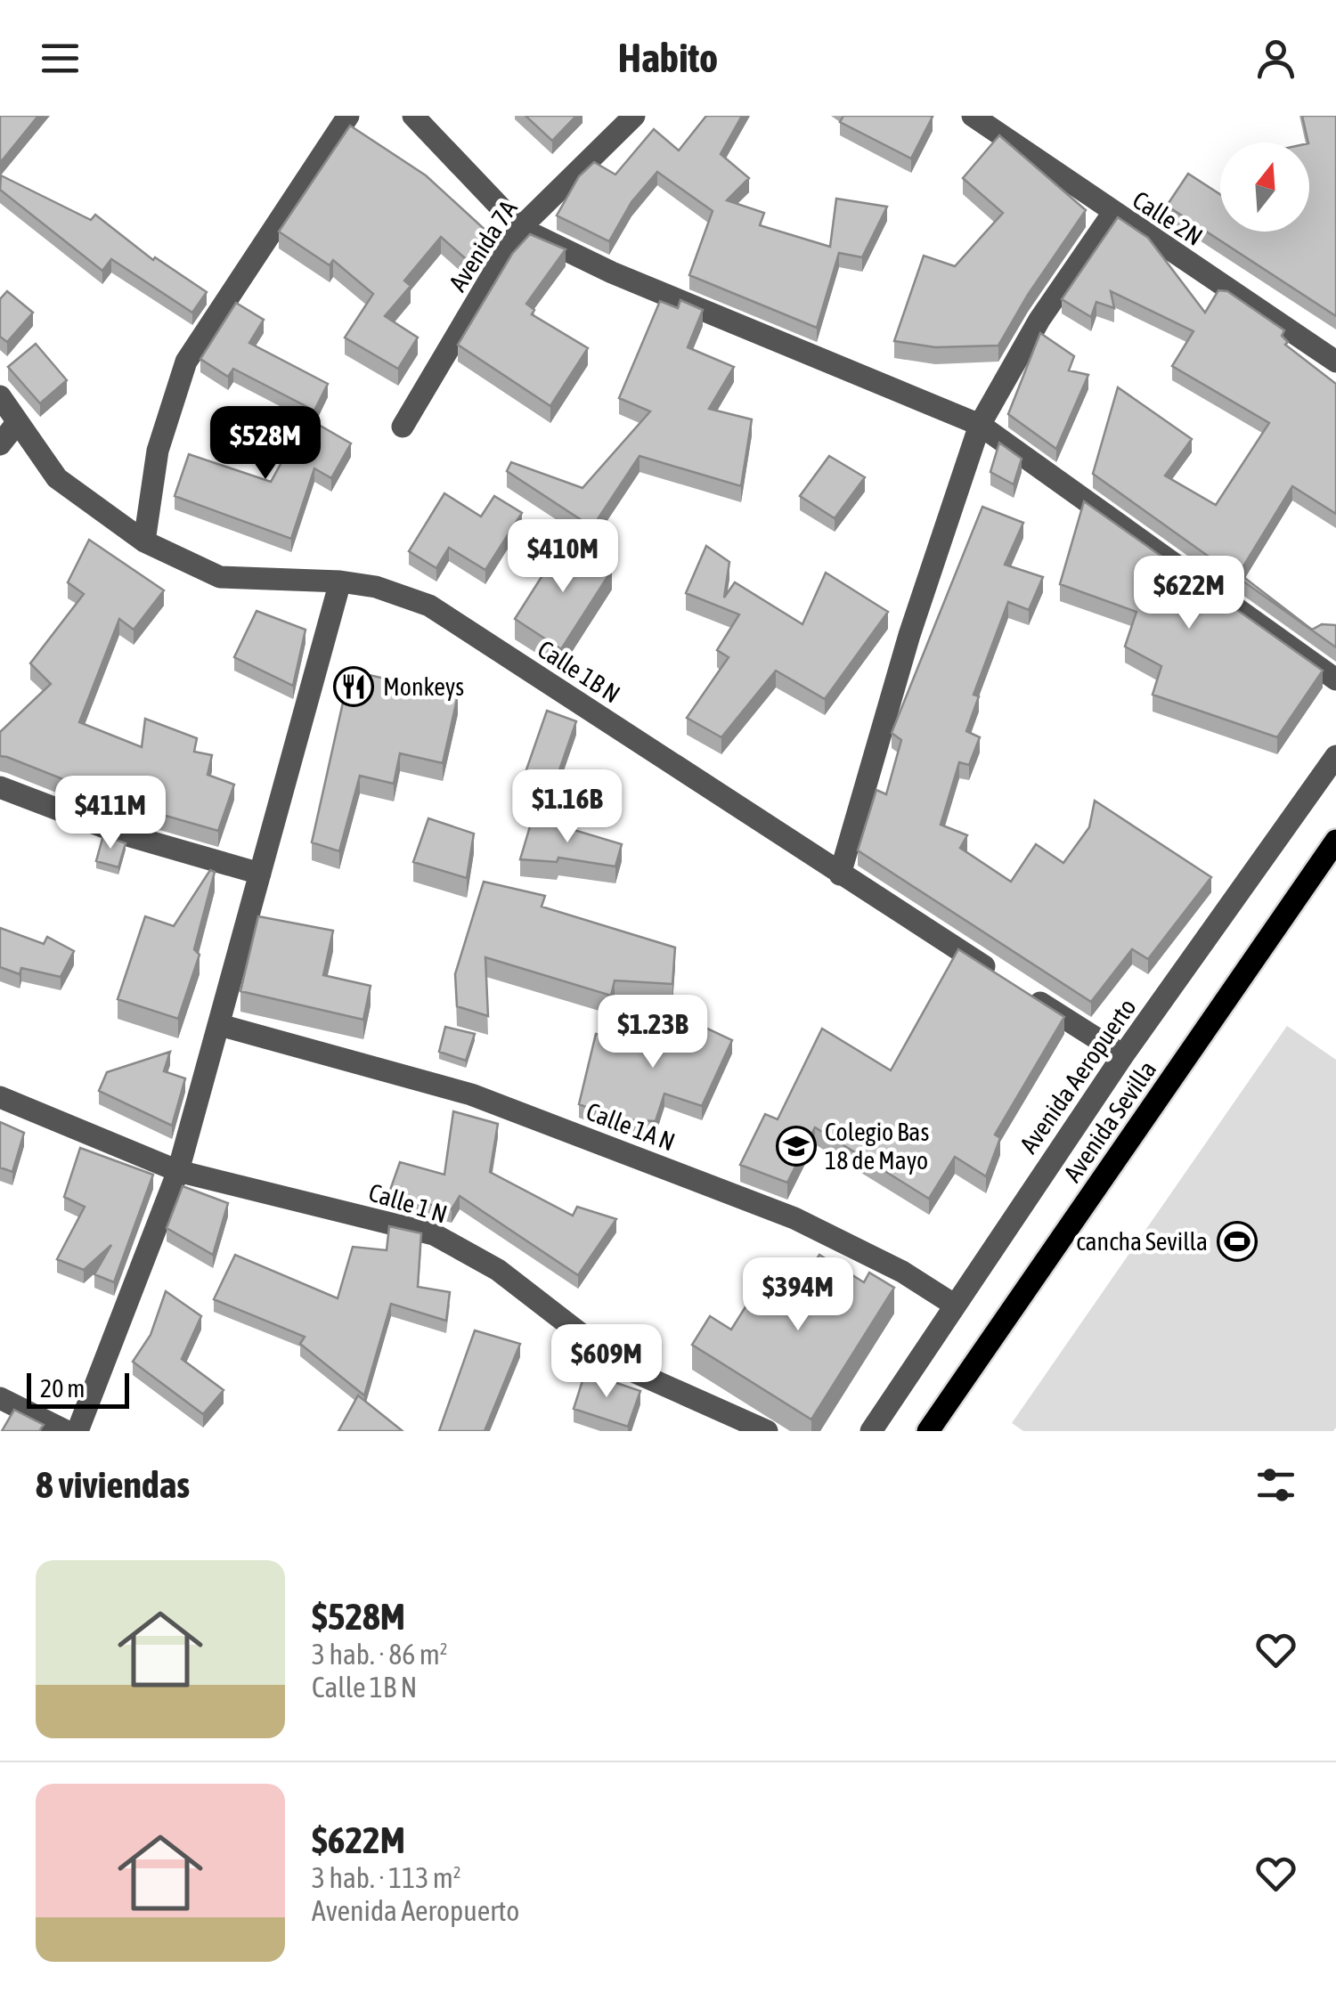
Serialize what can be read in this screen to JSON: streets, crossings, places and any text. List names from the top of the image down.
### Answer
{
  "streets": {
    "main road": ["Avenida Sevilla"],
    "street": [
      "Calle 2N",
      "Avenida 7A",
      "Calle 1B N",
      "Avenida Aeropuerto",
      "Calle 1A N",
      "Calle 1 N"
    ]
  },
  "crossings": [
    ["Calle 1B N", "Avenida Aeropuerto"],
    ["Avenida Aeropuerto", "Calle 1A N"]
  ],
  "places": {
    "restaurant": ["Monkeys"],
    "school or university": ["Colegio Bas 18 de Mayo"],
    "sports": ["cancha Sevilla"]
  },
  "scale_bar": "20 m",
  "north": "top",
  "page": {
    "header": "Habito",
    "price": [
      "$528M",
      "$410M",
      "$622M",
      "$1.16B",
      "$411M",
      "$1.23B",
      "$394M",
      "$609M"
    ],
    "scale": "20 m",
    "heading": "8 viviendas",
    "list": [
      {
        "name": "$528M",
        "note": "3 hab. · 86 m² · Calle 1B N"
      },
      {
        "name": "$622M",
        "note": "3 hab. · 113 m² · Avenida Aeropuerto"
      }
    ]
  }
}
